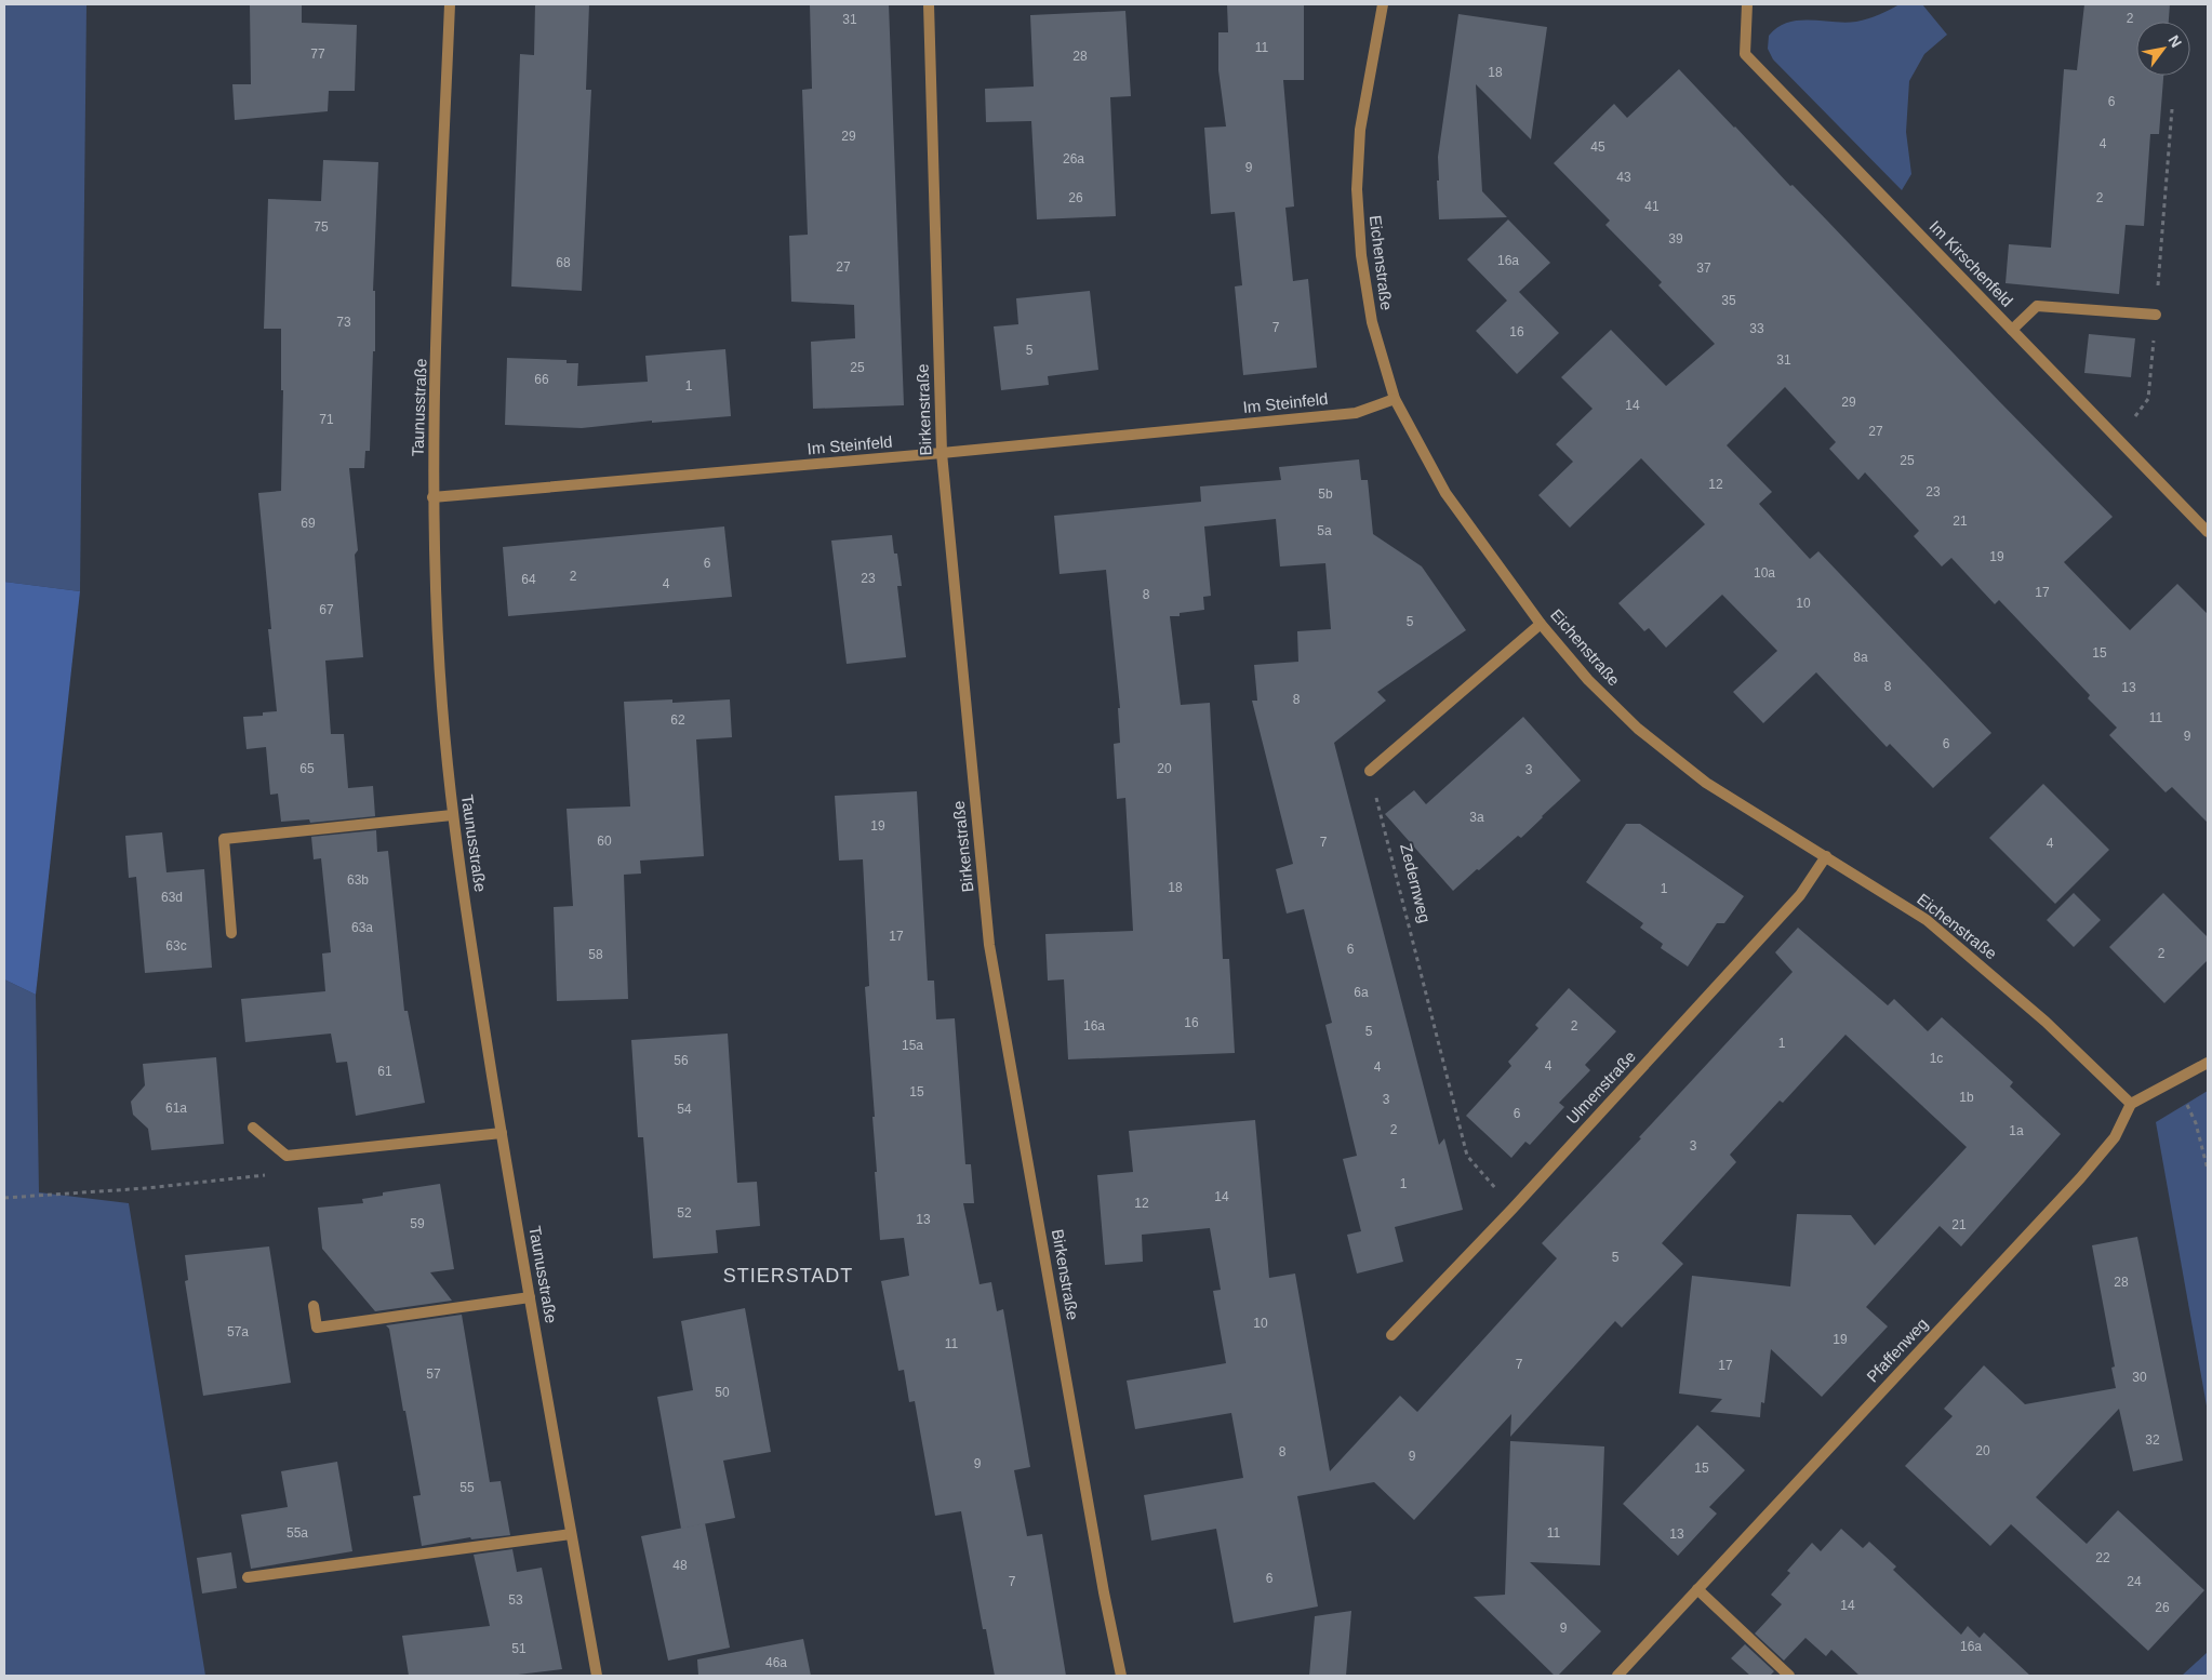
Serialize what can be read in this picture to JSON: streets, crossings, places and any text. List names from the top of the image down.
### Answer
{
  "streets": {
    "street": [
      "Eichenstraße",
      "Im Kirschenfeld",
      "Im Steinfeld",
      "Taunusstraße",
      "Birkenstraße",
      "Ulmenstraße",
      "Pfaffenweg"
    ],
    "path": ["Zedernweg"]
  },
  "crossings": [
    ["Eichenstraße", "Im Steinfeld"],
    ["Eichenstraße", "Ulmenstraße"],
    ["Eichenstraße", "Pfaffenweg"],
    ["Im Steinfeld", "Taunusstraße"],
    ["Im Steinfeld", "Birkenstraße"],
    ["Zedernweg", "Ulmenstraße"]
  ],
  "districts": ["STIERSTADT"],
  "house_numbers": [
    "2",
    "31",
    "11",
    "77",
    "28",
    "18",
    "6",
    "29",
    "4",
    "45",
    "26a",
    "9",
    "43",
    "26",
    "2",
    "41",
    "75",
    "39",
    "16a",
    "68",
    "27",
    "37",
    "35",
    "73",
    "7",
    "33",
    "16",
    "5",
    "31",
    "25",
    "66",
    "1",
    "29",
    "14",
    "71",
    "27",
    "25",
    "12",
    "23",
    "5b",
    "21",
    "69",
    "5a",
    "19",
    "6",
    "10a",
    "2",
    "23",
    "64",
    "4",
    "17",
    "8",
    "10",
    "67",
    "5",
    "15",
    "8a",
    "8",
    "13",
    "8",
    "11",
    "62",
    "9",
    "6",
    "65",
    "20",
    "3",
    "3a",
    "19",
    "60",
    "7",
    "4",
    "63b",
    "18",
    "1",
    "63d",
    "63a",
    "17",
    "63c",
    "6",
    "2",
    "58",
    "6a",
    "16",
    "16a",
    "2",
    "5",
    "1",
    "15a",
    "1c",
    "56",
    "4",
    "4",
    "61",
    "15",
    "1b",
    "3",
    "61a",
    "54",
    "6",
    "2",
    "1a",
    "3",
    "1",
    "14",
    "12",
    "52",
    "13",
    "59",
    "21",
    "5",
    "28",
    "10",
    "57a",
    "19",
    "11",
    "7",
    "17",
    "57",
    "30",
    "50",
    "32",
    "20",
    "8",
    "9",
    "9",
    "15",
    "55",
    "55a",
    "11",
    "13",
    "22",
    "48",
    "6",
    "7",
    "24",
    "53",
    "14",
    "26",
    "9",
    "16a",
    "51",
    "46a"
  ],
  "north": "top right"
}
